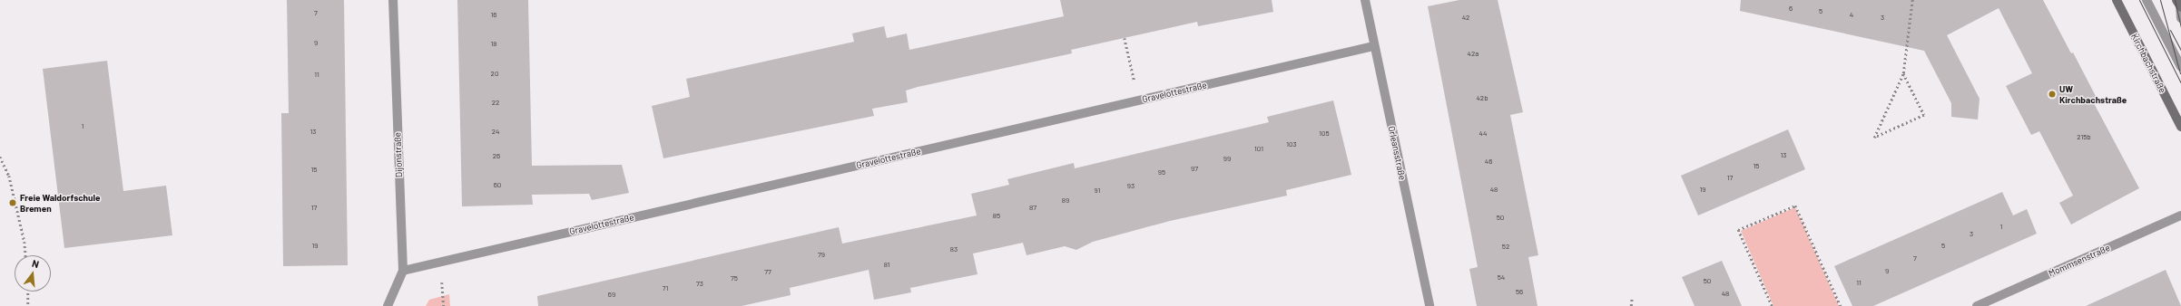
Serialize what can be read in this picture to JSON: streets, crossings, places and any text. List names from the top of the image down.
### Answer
{
  "streets": {
    "main road": ["Kirchbachstraße"],
    "street": [
      "Gravelottestraße",
      "Orleansstraße",
      "Dijonstraße",
      "Mommsenstraße"
    ]
  },
  "crossings": [
    ["Gravelottestraße", "Orleansstraße"],
    ["Gravelottestraße", "Dijonstraße"]
  ],
  "places": ["UW Kirchbachstraße", "Freie Waldorfschule Bremen"],
  "house_numbers": [
    "6",
    "5",
    "7",
    "16",
    "4",
    "42",
    "3",
    "9",
    "18",
    "42a",
    "20",
    "11",
    "42b",
    "22",
    "1",
    "13",
    "24",
    "105",
    "44",
    "215b",
    "103",
    "101",
    "13",
    "26",
    "99",
    "46",
    "15",
    "97",
    "15",
    "95",
    "17",
    "60",
    "93",
    "48",
    "19",
    "91",
    "89",
    "17",
    "87",
    "85",
    "50",
    "1",
    "3",
    "19",
    "5",
    "52",
    "83",
    "79",
    "7",
    "81",
    "9",
    "77",
    "54",
    "75",
    "50",
    "11",
    "73",
    "71",
    "56",
    "48",
    "69"
  ],
  "north": "top"
}
